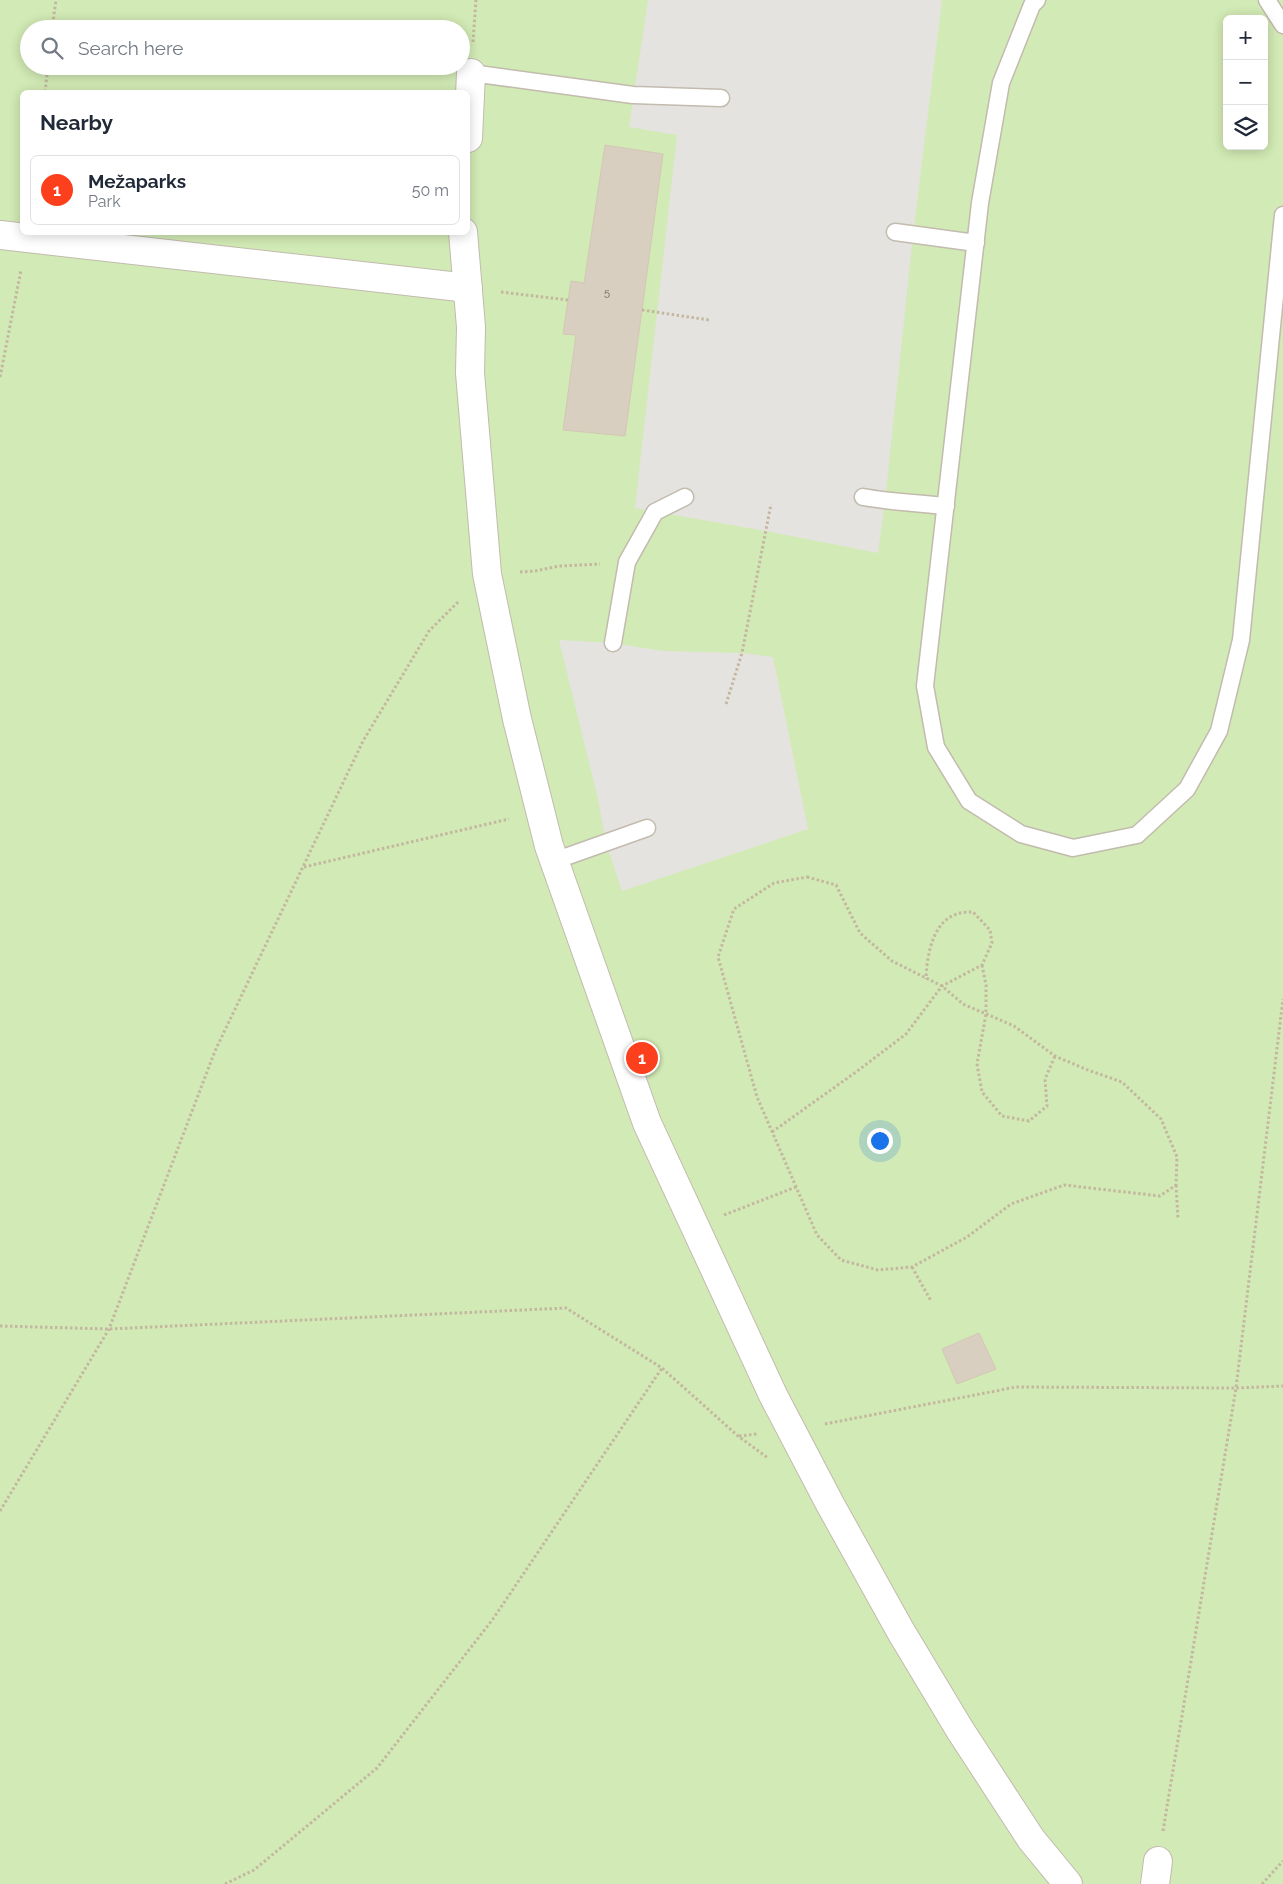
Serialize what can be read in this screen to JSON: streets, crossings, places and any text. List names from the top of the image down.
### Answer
{
  "house_numbers": ["5"],
  "page": {
    "map_buttons": ["+", "−"],
    "search": "Search here",
    "heading": "Nearby",
    "list": [
      {
        "mark": "1",
        "name": "Mežaparks",
        "note": "Park",
        "value": "50 m"
      }
    ],
    "pins": "1"
  }
}
